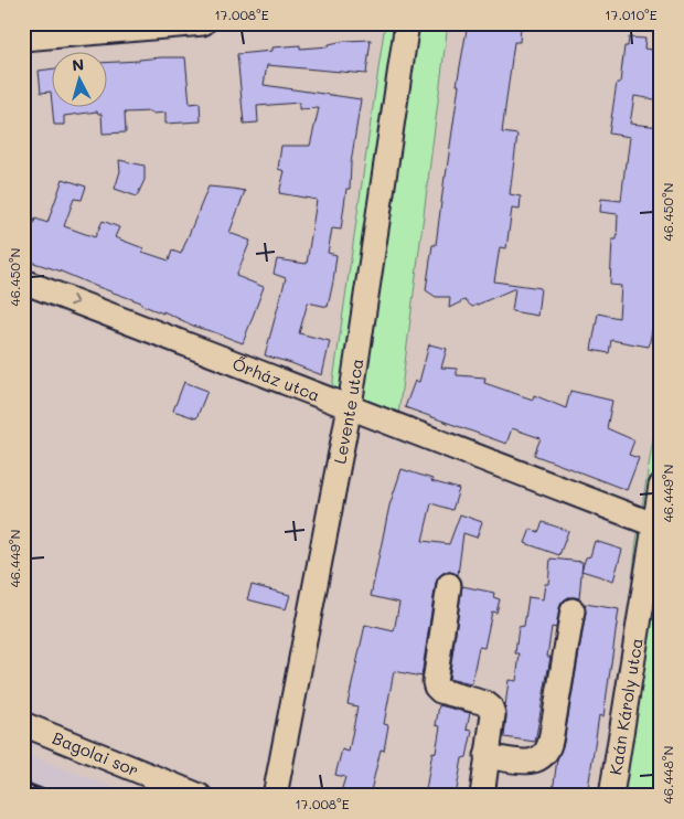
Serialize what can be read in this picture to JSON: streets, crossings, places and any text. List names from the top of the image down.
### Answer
{
  "streets": {
    "street": [
      "Őrház utca",
      "Levente utca",
      "Kaán Károly utca",
      "Bagolai sor"
    ]
  },
  "crossings": [
    ["Őrház utca", "Levente utca"],
    ["Őrház utca", "Kaán Károly utca"]
  ],
  "one_way": ["Őrház utca"],
  "north": "top",
  "coordinates": [
    "17.008°E",
    "17.010°E",
    "46.450°N",
    "46.449°N",
    "46.448°N"
  ]
}
